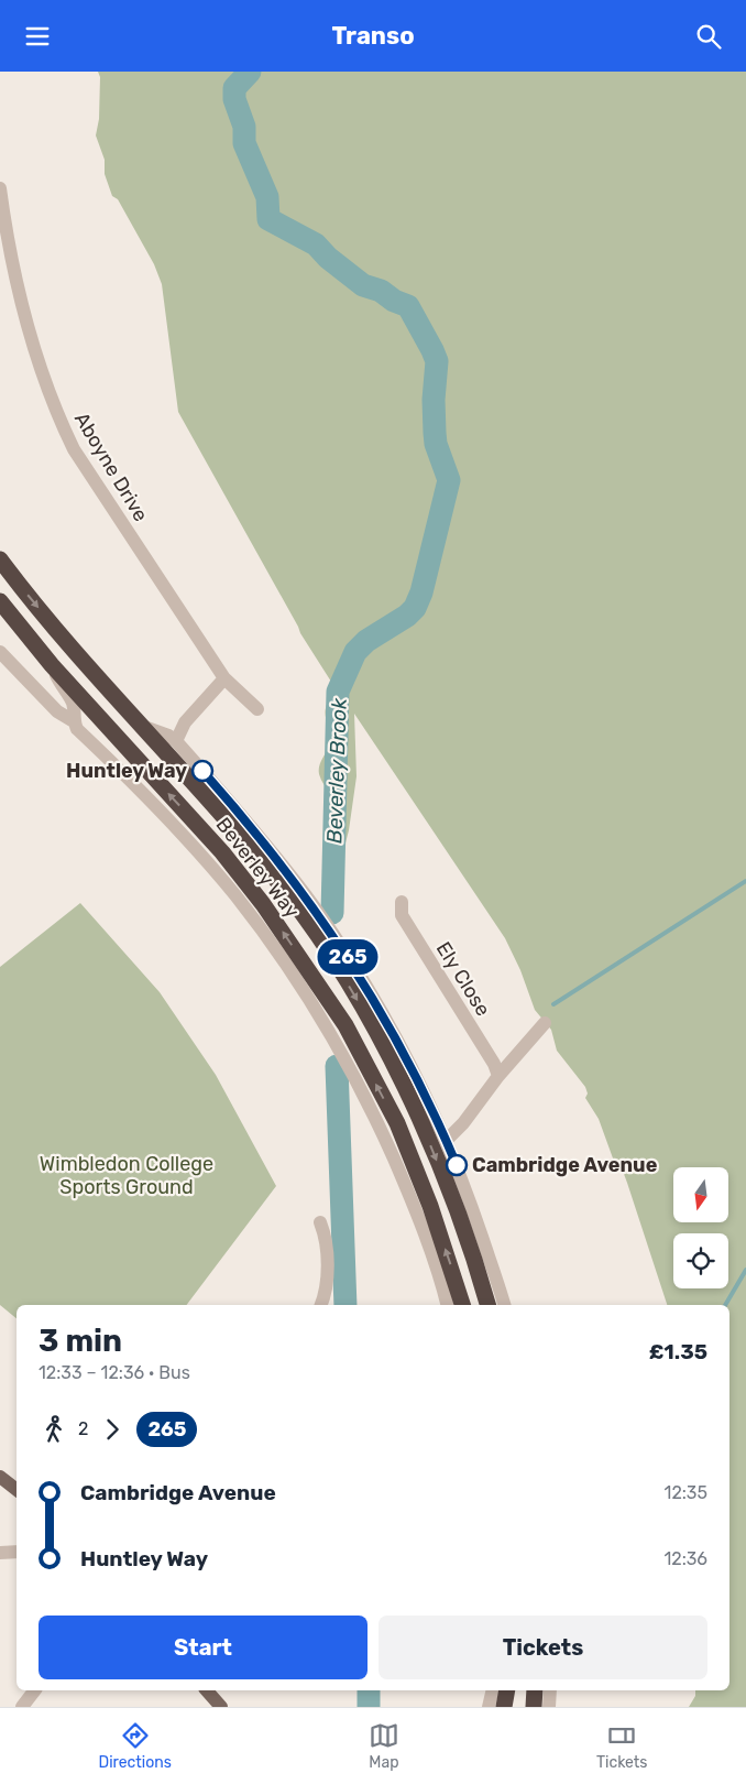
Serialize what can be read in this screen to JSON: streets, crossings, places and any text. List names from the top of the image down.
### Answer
{
  "streets": {
    "highway": ["Beverley Way"],
    "street": ["Aboyne Drive", "Ely Close"]
  },
  "water": ["Beverley Brook"],
  "parks": ["Wimbledon College Sports Ground"],
  "places": ["Huntley Way", "Cambridge Avenue"],
  "lines": ["bus line 265"],
  "north": "bottom",
  "page": {
    "header": "Transo",
    "on_map": "265",
    "heading": ["3 min", "12:33 – 12:36 · Bus", "£1.35"],
    "legs": ["2", "265"],
    "list": [
      {
        "name": "Cambridge Avenue",
        "value": "12:35"
      },
      {
        "name": "Huntley Way",
        "value": "12:36"
      }
    ],
    "buttons": ["Start", "Tickets"],
    "tabs": ["Directions", "Map", "Tickets"]
  }
}
